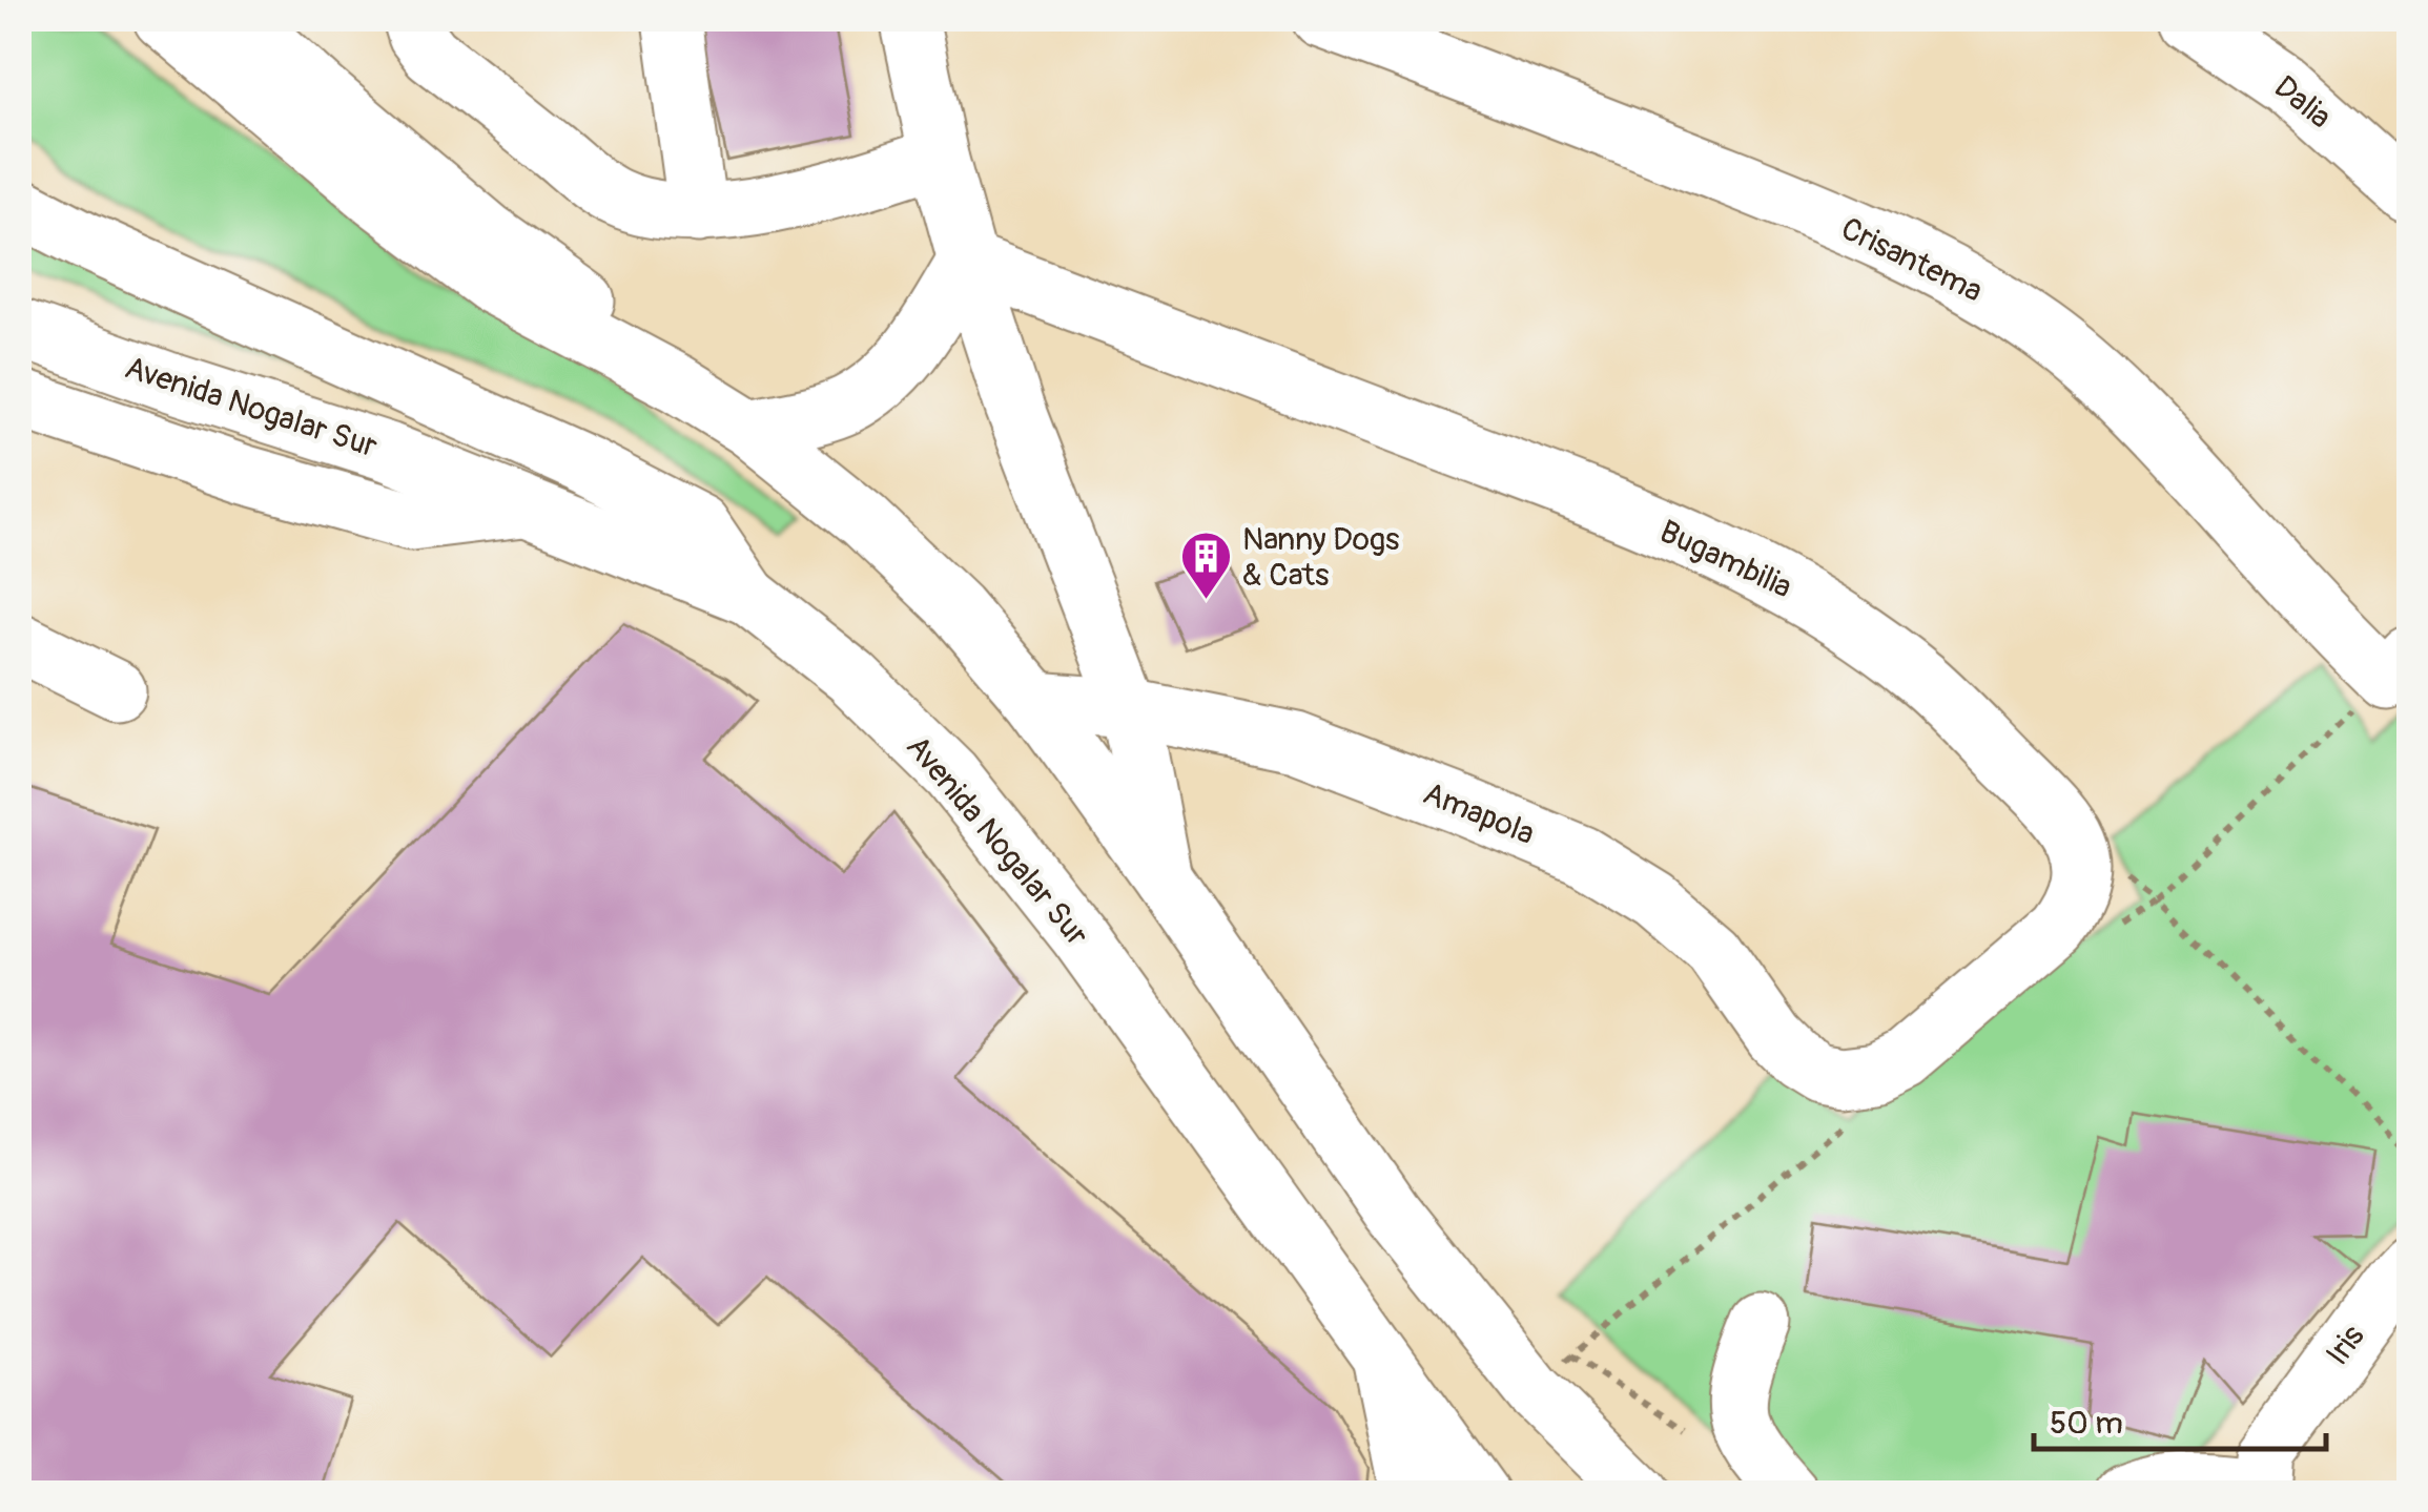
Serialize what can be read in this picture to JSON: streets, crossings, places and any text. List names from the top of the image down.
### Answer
{
  "streets": {
    "main road": [
      "Dalia",
      "Crisantema",
      "Avenida Nogalar Sur",
      "Bugambilia",
      "Amapola",
      "Iris"
    ]
  },
  "places": {
    "building": ["Nanny Dogs & Cats"]
  },
  "scale_bar": "50 m"
}
